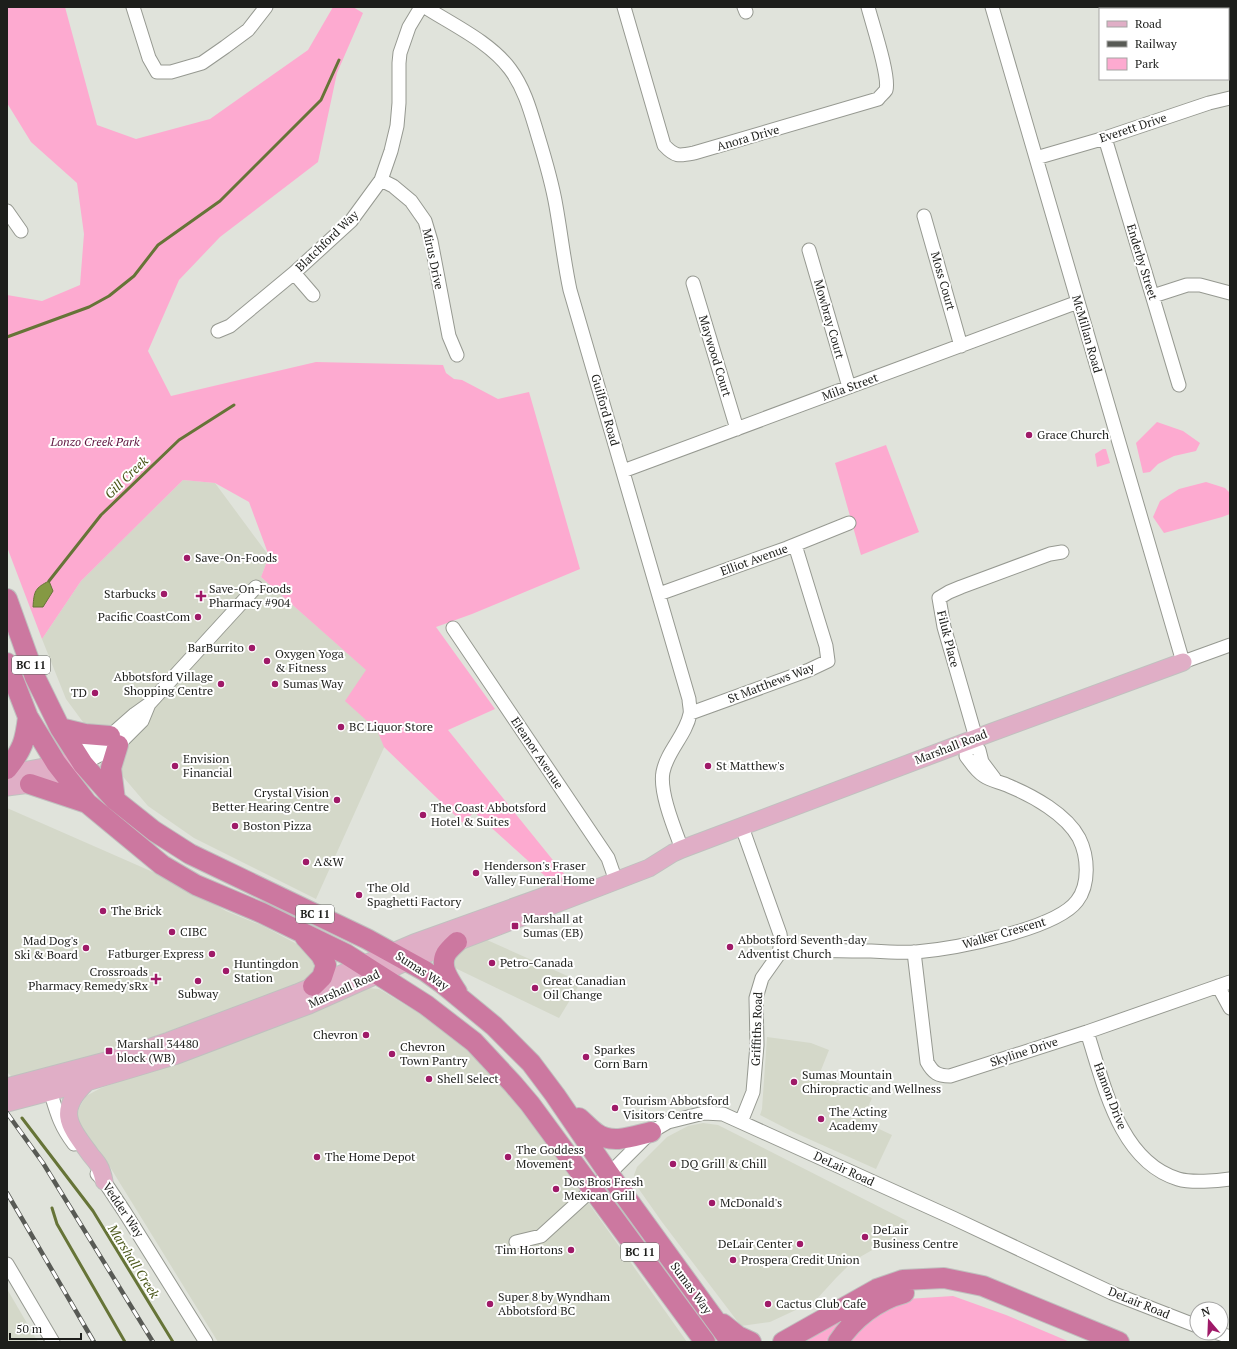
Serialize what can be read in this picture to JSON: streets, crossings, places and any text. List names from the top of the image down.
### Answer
{
  "streets": {
    "highway": ["BC 11", "Sumas Way"],
    "main road": ["Marshall Road"],
    "street": [
      "Everett Drive",
      "Anora Drive",
      "Blatchford Way",
      "Mirus Drive",
      "Enderby Street",
      "Moss Court",
      "Mowbray Court",
      "McMillan Road",
      "Maywood Court",
      "Mila Street",
      "Guilford Road",
      "Elliot Avenue",
      "Filuk Place",
      "St Matthews Way",
      "Eleanor Avenue",
      "Walker Crescent",
      "Griffiths Road",
      "Skyline Drive",
      "Hamon Drive",
      "DeLair Road",
      "Vedder Way"
    ]
  },
  "crossings": [
    ["Everett Drive", "Enderby Street"],
    ["Everett Drive", "McMillan Road"],
    ["Blatchford Way", "Mirus Drive"],
    ["Moss Court", "Mila Street"],
    ["Mowbray Court", "Mila Street"],
    ["McMillan Road", "Mila Street"],
    ["McMillan Road", "Marshall Road"],
    ["Maywood Court", "Mila Street"],
    ["Mila Street", "Guilford Road"],
    ["Guilford Road", "Elliot Avenue"],
    ["Guilford Road", "St Matthews Way"],
    ["Elliot Avenue", "St Matthews Way"],
    ["Filuk Place", "Marshall Road"],
    ["Filuk Place", "Walker Crescent"],
    ["Marshall Road", "Eleanor Avenue"],
    ["Marshall Road", "Walker Crescent"],
    ["Marshall Road", "Sumas Way"],
    ["Marshall Road", "Vedder Way"],
    ["Walker Crescent", "Griffiths Road"],
    ["Walker Crescent", "Skyline Drive"],
    ["Sumas Way", "DeLair Road"],
    ["Griffiths Road", "DeLair Road"],
    ["Skyline Drive", "Hamon Drive"]
  ],
  "water": ["Gill Creek", "Marshall Creek"],
  "parks": ["Lonzo Creek Park"],
  "places": {
    "other": [
      "Grace Church",
      "Save-On-Foods",
      "Starbucks",
      "Pacific CoastCom",
      "BarBurrito",
      "Oxygen Yoga & Fitness",
      "Abbotsford Village Shopping Centre",
      "Sumas Way",
      "TD",
      "BC Liquor Store",
      "Envision Financial",
      "St Matthew's",
      "Crystal Vision Better Hearing Centre",
      "The Coast Abbotsford Hotel & Suites",
      "Boston Pizza",
      "A&W",
      "Henderson's Fraser Valley Funeral Home",
      "The Old Spaghetti Factory",
      "The Brick",
      "CIBC",
      "Abbotsford Seventh-day Adventist Church",
      "Mad Dog's Ski & Board",
      "Fatburger Express",
      "Petro-Canada",
      "Huntingdon Station",
      "Subway",
      "Great Canadian Oil Change",
      "Chevron",
      "Chevron Town Pantry",
      "Sparkes Corn Barn",
      "Shell Select",
      "Sumas Mountain Chiropractic and Wellness",
      "Tourism Abbotsford Visitors Centre",
      "The Acting Academy",
      "The Home Depot",
      "The Goddess Movement",
      "DQ Grill & Chill",
      "Dos Bros Fresh Mexican Grill",
      "McDonald's",
      "DeLair Business Centre",
      "DeLair Center",
      "Tim Hortons",
      "Prospera Credit Union",
      "Super 8 by Wyndham Abbotsford BC",
      "Cactus Club Cafe"
    ],
    "health": ["Save-On-Foods Pharmacy #904", "Crossroads Pharmacy Remedy'sRx"],
    "transit": ["Marshall at Sumas (EB)", "Marshall 34480 block (WB)"]
  },
  "legend": ["Road", "Railway", "Park"],
  "scale_bar": "50 m",
  "north": "top"
}
